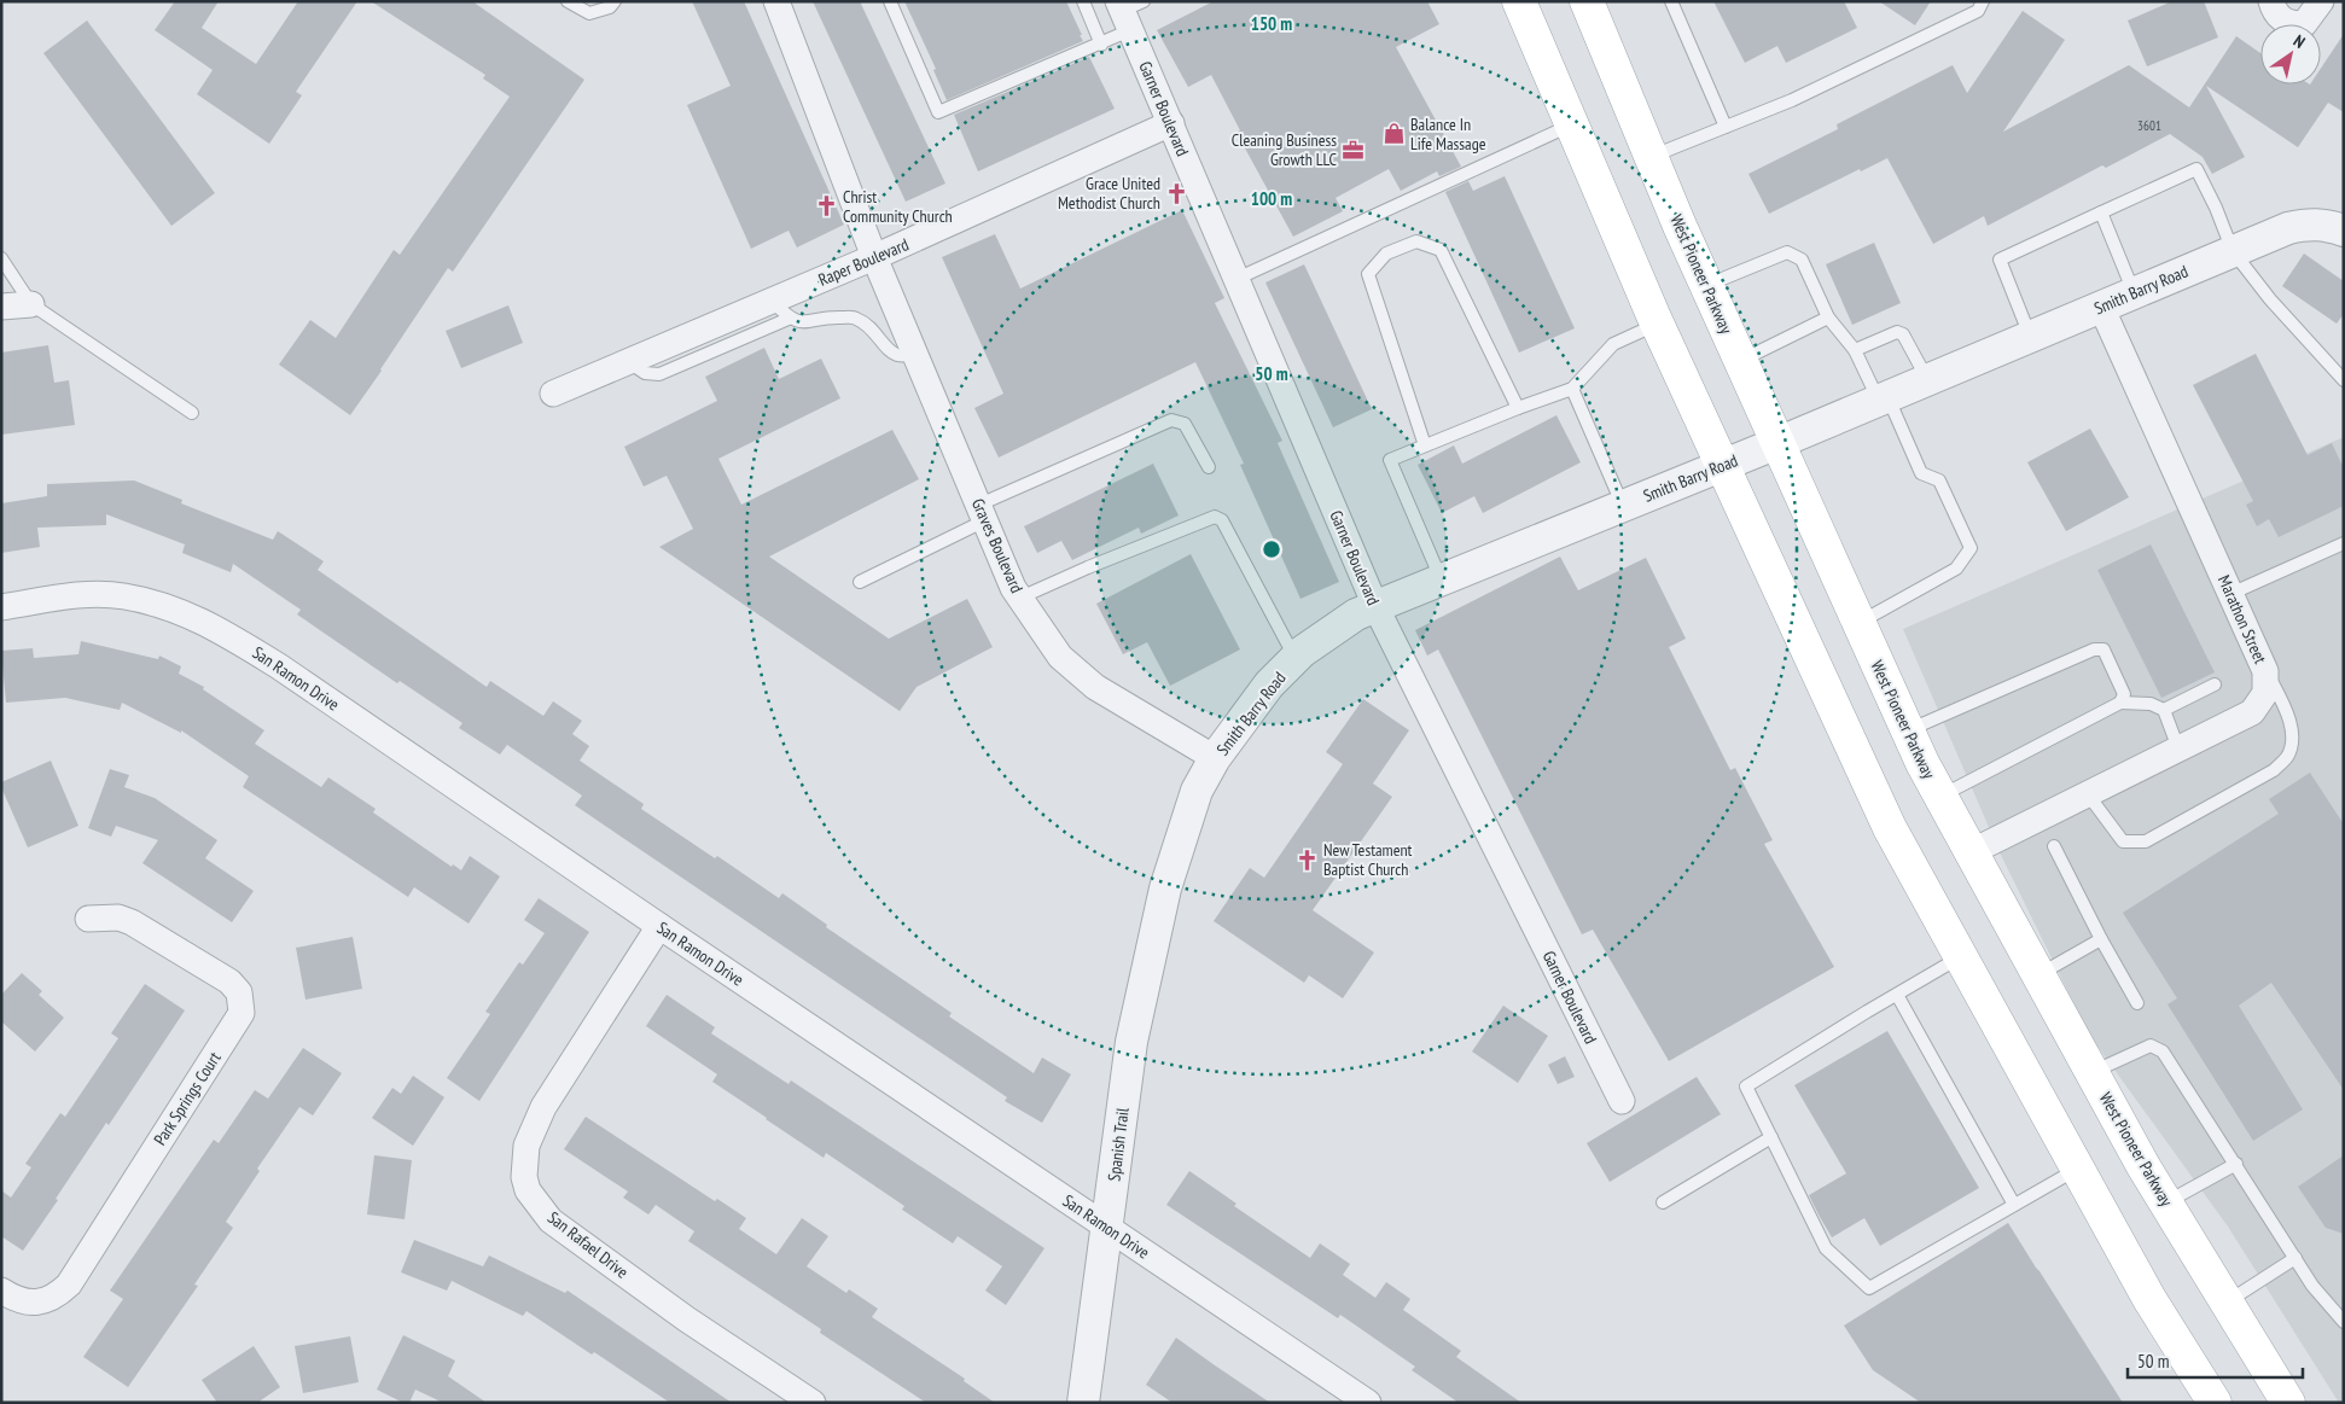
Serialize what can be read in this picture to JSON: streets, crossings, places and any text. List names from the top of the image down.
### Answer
{
  "streets": {
    "main road": ["West Pioneer Parkway"],
    "street": [
      "Garner Boulevard",
      "Raper Boulevard",
      "Smith Barry Road",
      "Graves Boulevard",
      "Marathon Street",
      "San Ramon Drive",
      "Park Springs Court",
      "Spanish Trail",
      "San Rafael Drive"
    ]
  },
  "crossings": [
    ["Garner Boulevard", "Raper Boulevard"],
    ["Garner Boulevard", "Smith Barry Road"],
    ["Raper Boulevard", "Graves Boulevard"],
    ["West Pioneer Parkway", "Smith Barry Road"],
    ["West Pioneer Parkway", "Marathon Street"],
    ["Smith Barry Road", "Graves Boulevard"],
    ["Smith Barry Road", "Marathon Street"],
    ["Smith Barry Road", "Spanish Trail"],
    ["San Ramon Drive", "Spanish Trail"],
    ["San Ramon Drive", "San Rafael Drive"]
  ],
  "places": {
    "shop": ["Balance In Life Massage"],
    "office": ["Cleaning Business Growth LLC"],
    "church": ["Grace United Methodist Church", "Christ Community Church", "New Testament Baptist Church"]
  },
  "house_numbers": ["3601"],
  "scale_bar": "50 m",
  "north": "top right",
  "rings": ["150 m", "100 m", "50 m"]
}
